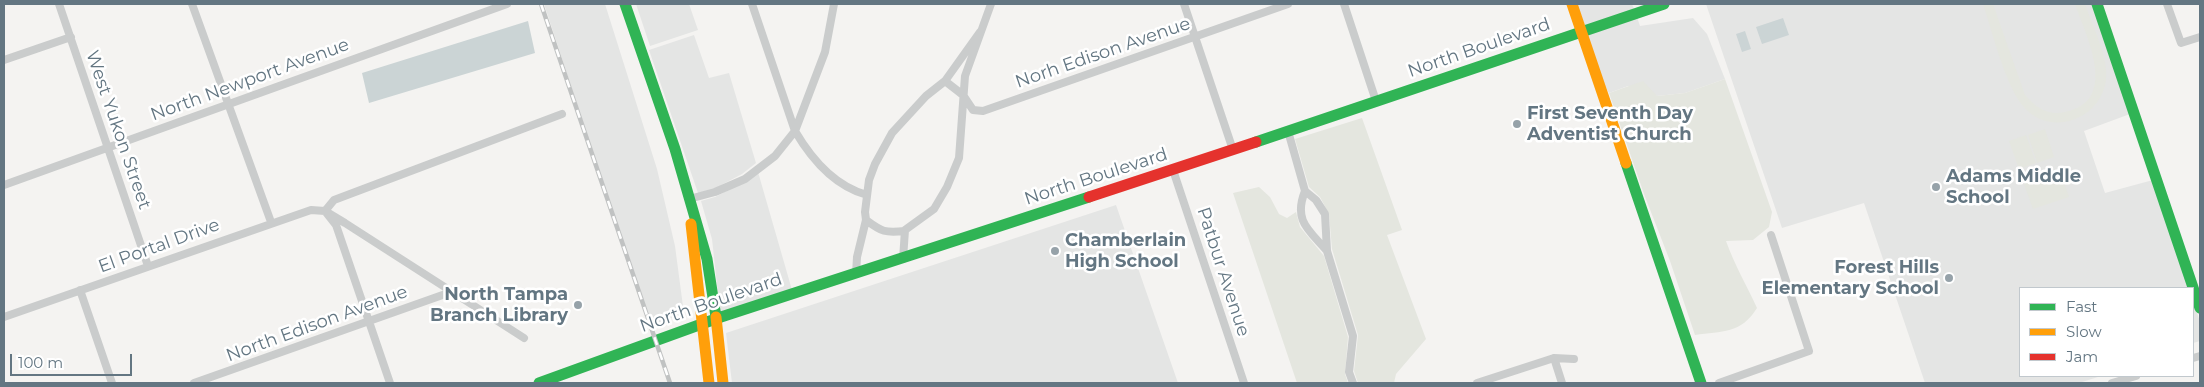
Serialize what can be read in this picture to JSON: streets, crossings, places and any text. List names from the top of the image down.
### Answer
{
  "streets": {
    "street": [
      "North Boulevard",
      "Norh Edison Avenue",
      "North Newport Avenue",
      "West Yukon Street",
      "El Portal Drive",
      "Patbur Avenue",
      "North Edison Avenue"
    ]
  },
  "crossings": [
    ["North Boulevard", "Patbur Avenue"],
    ["North Newport Avenue", "West Yukon Street"],
    ["West Yukon Street", "El Portal Drive"]
  ],
  "places": [
    "First Seventh Day Adventist Church",
    "Adams Middle School",
    "Chamberlain High School",
    "Forest Hills Elementary School",
    "North Tampa Branch Library"
  ],
  "legend": ["Fast", "Slow", "Jam"],
  "scale_bar": "100 m"
}
